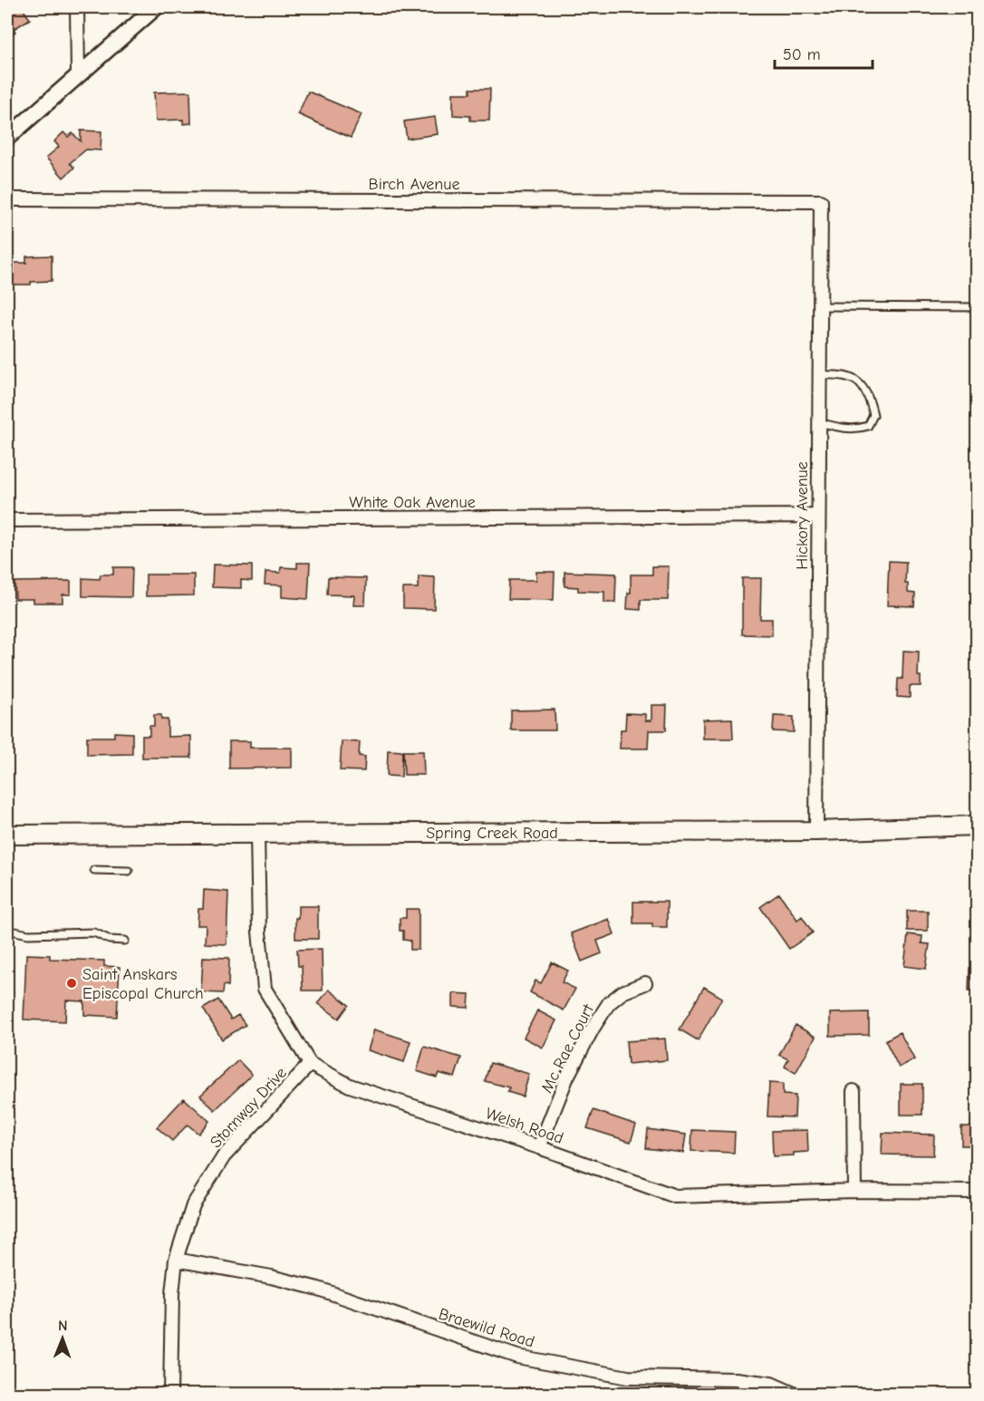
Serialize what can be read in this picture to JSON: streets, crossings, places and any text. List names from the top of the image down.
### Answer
{
  "streets": {
    "main road": ["Spring Creek Road"],
    "street": [
      "Birch Avenue",
      "White Oak Avenue",
      "Hickory Avenue",
      "Mc Rae Court",
      "Stornway Drive",
      "Welsh Road",
      "Braewild Road"
    ]
  },
  "crossings": [
    ["Birch Avenue", "Hickory Avenue"],
    ["White Oak Avenue", "Hickory Avenue"],
    ["Hickory Avenue", "Spring Creek Road"],
    ["Mc Rae Court", "Welsh Road"],
    ["Stornway Drive", "Welsh Road"],
    ["Stornway Drive", "Braewild Road"]
  ],
  "places": ["Saint Anskars Episcopal Church"],
  "scale_bar": "50 m",
  "north": "top"
}
